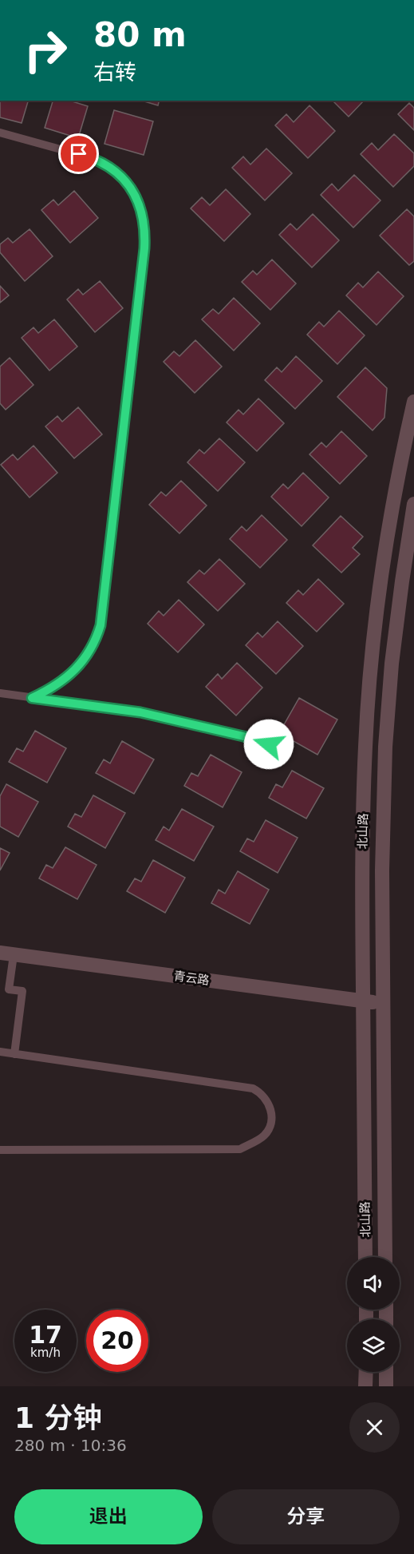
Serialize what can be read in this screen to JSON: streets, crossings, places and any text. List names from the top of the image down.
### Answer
{
  "streets": {
    "street": ["北山路", "青云路"]
  },
  "crossings": [
    ["北山路", "青云路"]
  ],
  "page": {
    "turn": ["80 m", "右转"],
    "speed": "17 km/h",
    "limit": "20",
    "heading": ["1 分钟", "280 m · 10:36"],
    "buttons": ["退出", "分享"]
  }
}
